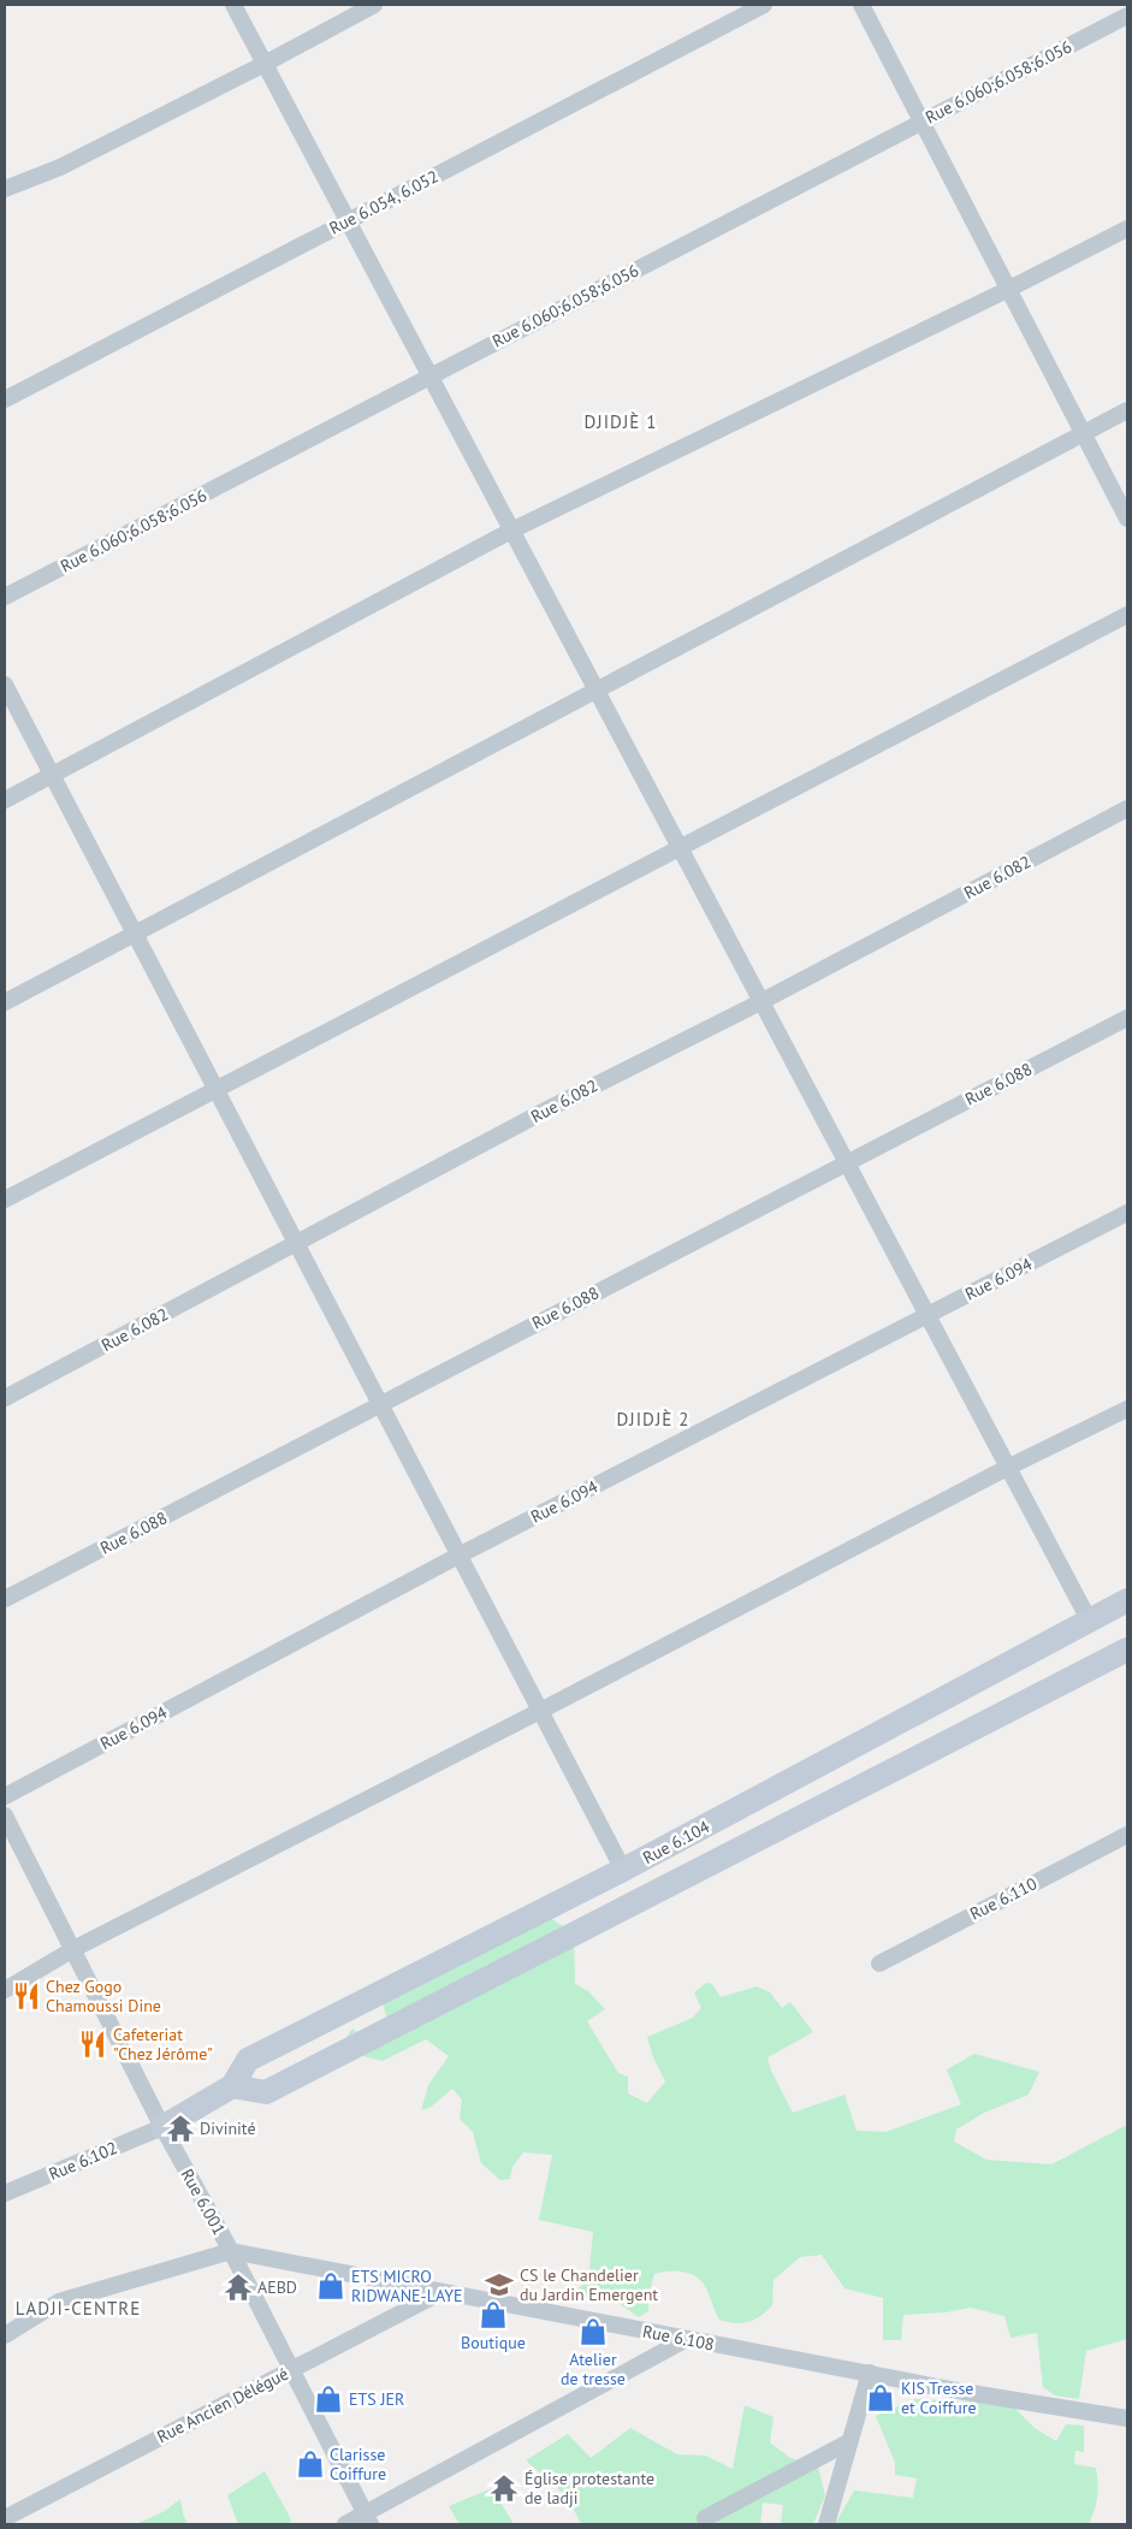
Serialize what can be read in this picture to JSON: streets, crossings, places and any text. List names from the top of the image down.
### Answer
{
  "streets": {
    "street": [
      "Rue 6.060;6.058;6.056",
      "Rue 6.054, 6.052",
      "Rue 6.082",
      "Rue 6.088",
      "Rue 6.094",
      "Rue 6.104",
      "Rue 6.110",
      "Rue 6.102",
      "Rue 6.001",
      "Rue 6.108",
      "Rue Ancien Délégué"
    ]
  },
  "crossings": [
    ["Rue 6.104", "Rue 6.102"],
    ["Rue 6.104", "Rue 6.001"],
    ["Rue 6.102", "Rue 6.001"],
    ["Rue 6.001", "Rue 6.108"],
    ["Rue 6.001", "Rue Ancien Délégué"],
    ["Rue 6.108", "Rue Ancien Délégué"]
  ],
  "districts": ["DJIDJÈ 1", "DJIDJÈ 2", "LADJI-CENTRE"],
  "places": {
    "restaurant": ["Chez Gogo Chamoussi Dine", "Cafeteriat \"Chez Jérôme\""],
    "temple": ["Divinité", "AEBD", "Église protestante de ladji"],
    "school or university": ["CS le Chandelier du Jardin Emergent"],
    "shop": [
      "ETS MICRO RIDWANE-LAYE",
      "Boutique",
      "Atelier de tresse",
      "KIS Tresse et Coiffure",
      "ETS JER",
      "Clarisse Coiffure"
    ]
  }
}
